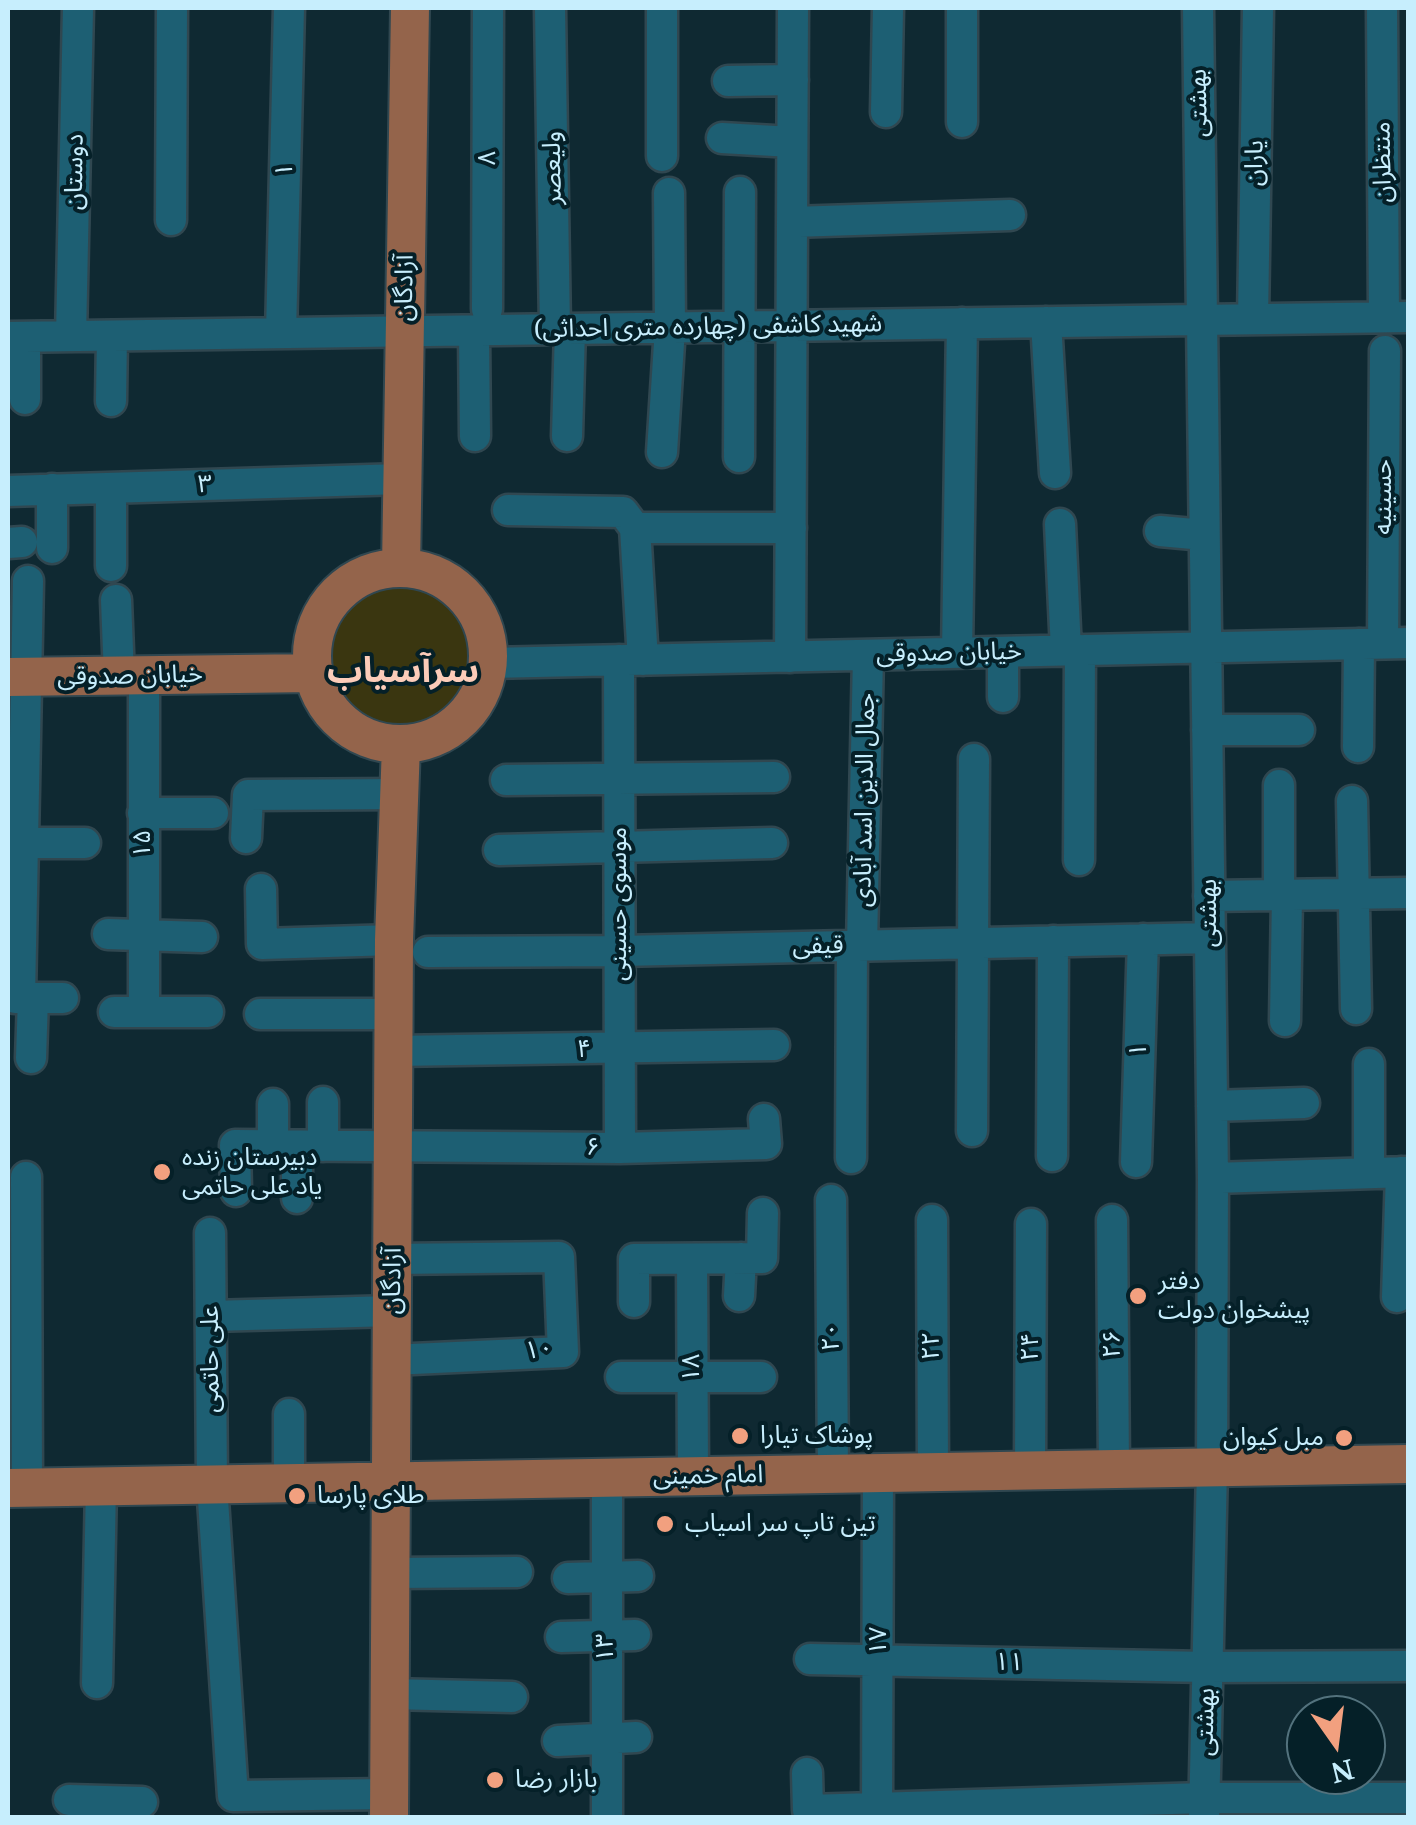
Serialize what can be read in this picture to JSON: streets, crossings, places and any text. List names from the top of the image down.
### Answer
{
  "streets": {
    "main road": ["آزادگان", "خیابان صدوقی", "امام خمینی"],
    "street": [
      "بهشتی",
      "۸",
      "منتظران",
      "یاران",
      "ولیعصر",
      "۱",
      "دوستان",
      "شهید کاشفی (چهارده متری احداثی)",
      "۳",
      "حسینیه",
      "جمال الدین اسد آبادی",
      "۱۵",
      "موسوی حسینی",
      "قیفی",
      "۴",
      "۶",
      "۲۰",
      "۲۶",
      "۲۲",
      "۲۴",
      "۱۰",
      "علی حاتمی",
      "۱۸",
      "۱۷",
      "۱۳",
      "۱۱"
    ]
  },
  "crossings": [
    ["بهشتی", "شهید کاشفی (چهارده متری احداثی)"],
    ["بهشتی", "خیابان صدوقی"],
    ["بهشتی", "قیفی"],
    ["بهشتی", "امام خمینی"],
    ["بهشتی", "۱۱"],
    ["۸", "شهید کاشفی (چهارده متری احداثی)"],
    ["منتظران", "شهید کاشفی (چهارده متری احداثی)"],
    ["یاران", "شهید کاشفی (چهارده متری احداثی)"],
    ["ولیعصر", "شهید کاشفی (چهارده متری احداثی)"],
    ["۱", "شهید کاشفی (چهارده متری احداثی)"],
    ["۱", "قیفی"],
    ["دوستان", "شهید کاشفی (چهارده متری احداثی)"],
    ["آزادگان", "شهید کاشفی (چهارده متری احداثی)"],
    ["آزادگان", "۳"],
    ["آزادگان", "خیابان صدوقی"],
    ["آزادگان", "قیفی"],
    ["آزادگان", "۴"],
    ["آزادگان", "۶"],
    ["آزادگان", "۱۰"],
    ["آزادگان", "علی حاتمی"],
    ["آزادگان", "امام خمینی"],
    ["حسینیه", "خیابان صدوقی"],
    ["خیابان صدوقی", "جمال الدین اسد آبادی"],
    ["خیابان صدوقی", "۱۵"],
    ["خیابان صدوقی", "موسوی حسینی"],
    ["جمال الدین اسد آبادی", "قیفی"],
    ["موسوی حسینی", "قیفی"],
    ["موسوی حسینی", "۴"],
    ["موسوی حسینی", "۶"],
    ["۲۰", "امام خمینی"],
    ["۲۶", "امام خمینی"],
    ["۲۲", "امام خمینی"],
    ["۲۴", "امام خمینی"],
    ["علی حاتمی", "امام خمینی"],
    ["۱۸", "امام خمینی"],
    ["امام خمینی", "۱۷"],
    ["امام خمینی", "۱۳"],
    ["۱۷", "۱۱"]
  ],
  "districts": ["سرآسیاب"],
  "places": [
    "دبیرستان زنده یاد علی حاتمی",
    "دفتر پیشخوان دولت",
    "پوشاک تیارا",
    "مبل کیوان",
    "طلای پارسا",
    "تین تاپ سر اسیاب",
    "بازار رضا"
  ],
  "north": "bottom"
}
